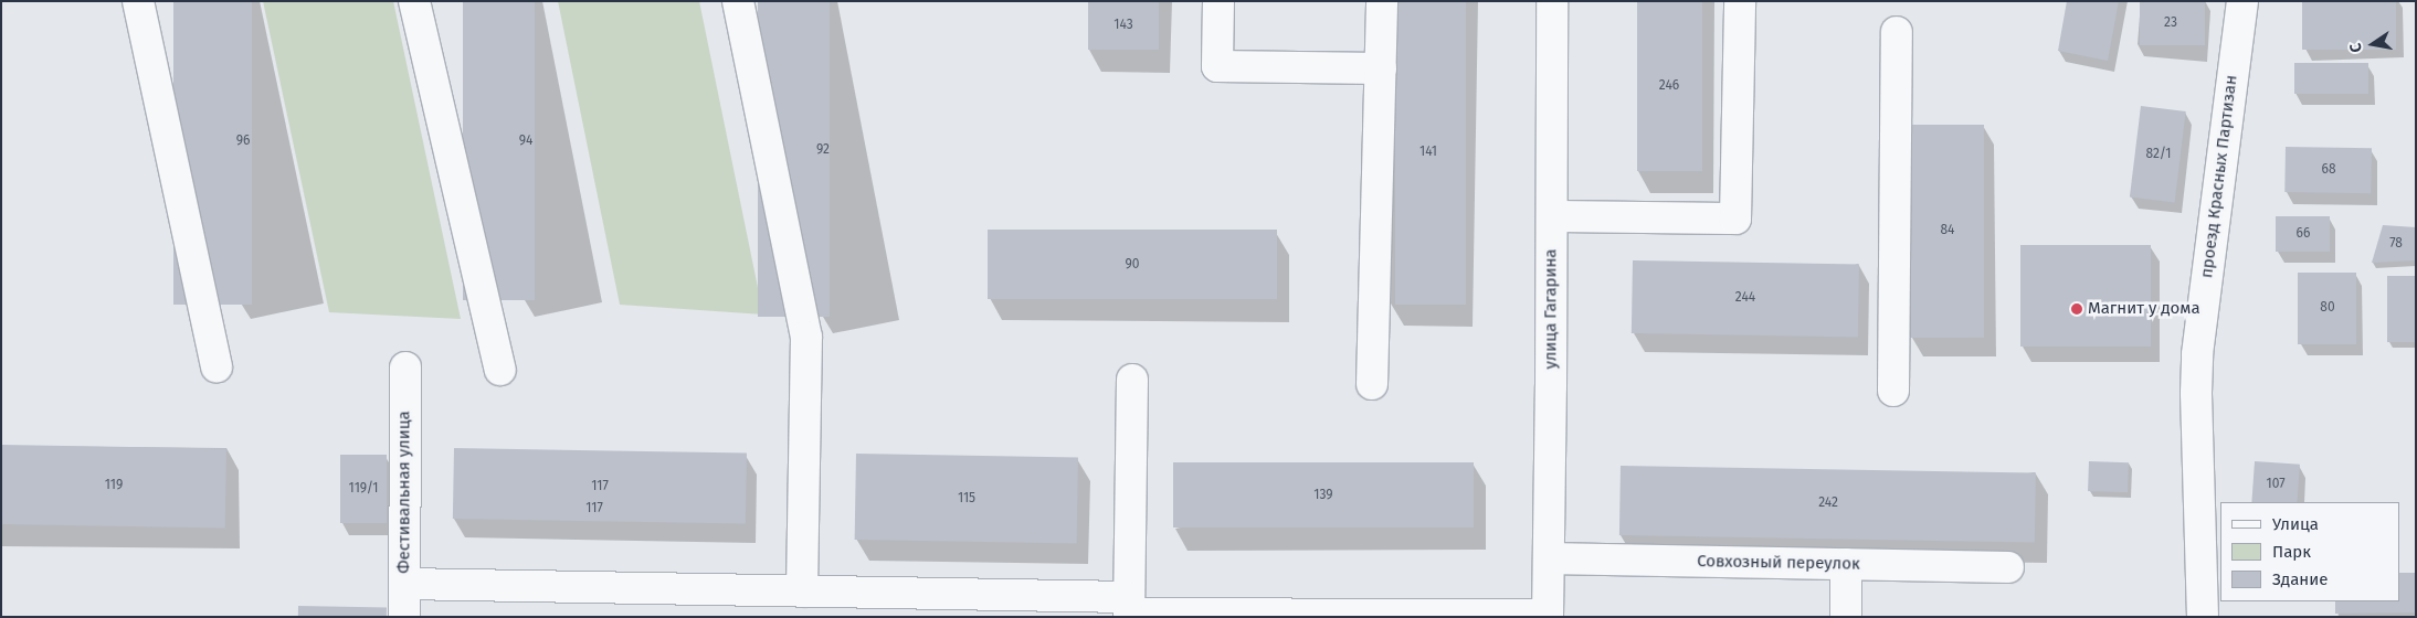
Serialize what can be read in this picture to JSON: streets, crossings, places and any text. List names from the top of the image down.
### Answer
{
  "streets": {
    "street": [
      "проезд Красных Партизан",
      "улица Гагарина",
      "Фестивальная улица",
      "Совхозный переулок"
    ]
  },
  "crossings": [
    ["улица Гагарина", "Совхозный переулок"]
  ],
  "places": ["Магнит у дома"],
  "house_numbers": [
    "23",
    "143",
    "246",
    "96",
    "94",
    "92",
    "141",
    "82/1",
    "68",
    "84",
    "66",
    "78",
    "90",
    "244",
    "80",
    "107",
    "119",
    "117",
    "119/1",
    "139",
    "115",
    "242",
    "117"
  ],
  "legend": ["Улица", "Парк", "Здание"],
  "north": "left"
}
